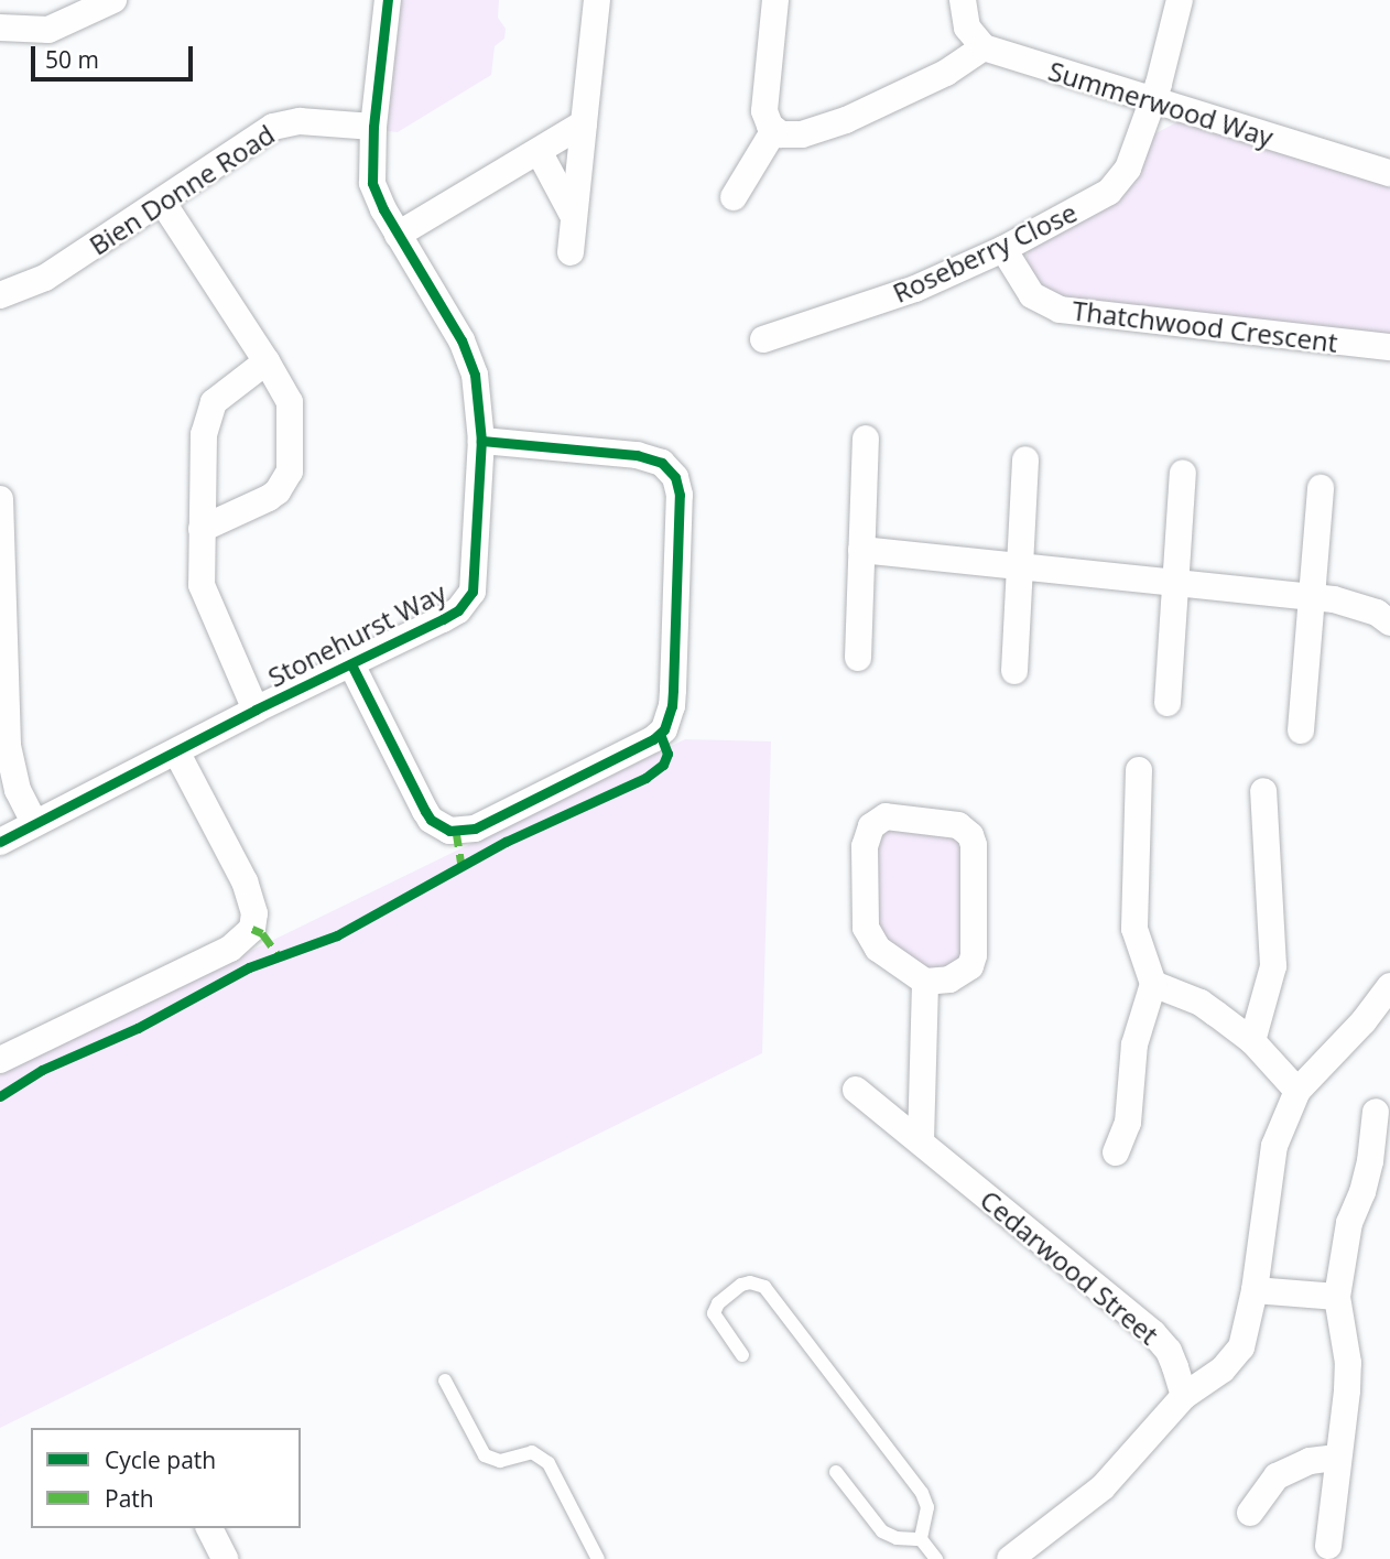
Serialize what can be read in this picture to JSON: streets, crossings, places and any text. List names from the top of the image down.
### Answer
{
  "streets": {
    "street": [
      "Summerwood Way",
      "Bien Donne Road",
      "Roseberry Close",
      "Thatchwood Crescent",
      "Stonehurst Way",
      "Cedarwood Street"
    ]
  },
  "crossings": [
    ["Summerwood Way", "Roseberry Close"],
    ["Bien Donne Road", "Stonehurst Way"],
    ["Roseberry Close", "Thatchwood Crescent"]
  ],
  "legend": ["Cycle path", "Path"],
  "scale_bar": "50 m"
}
